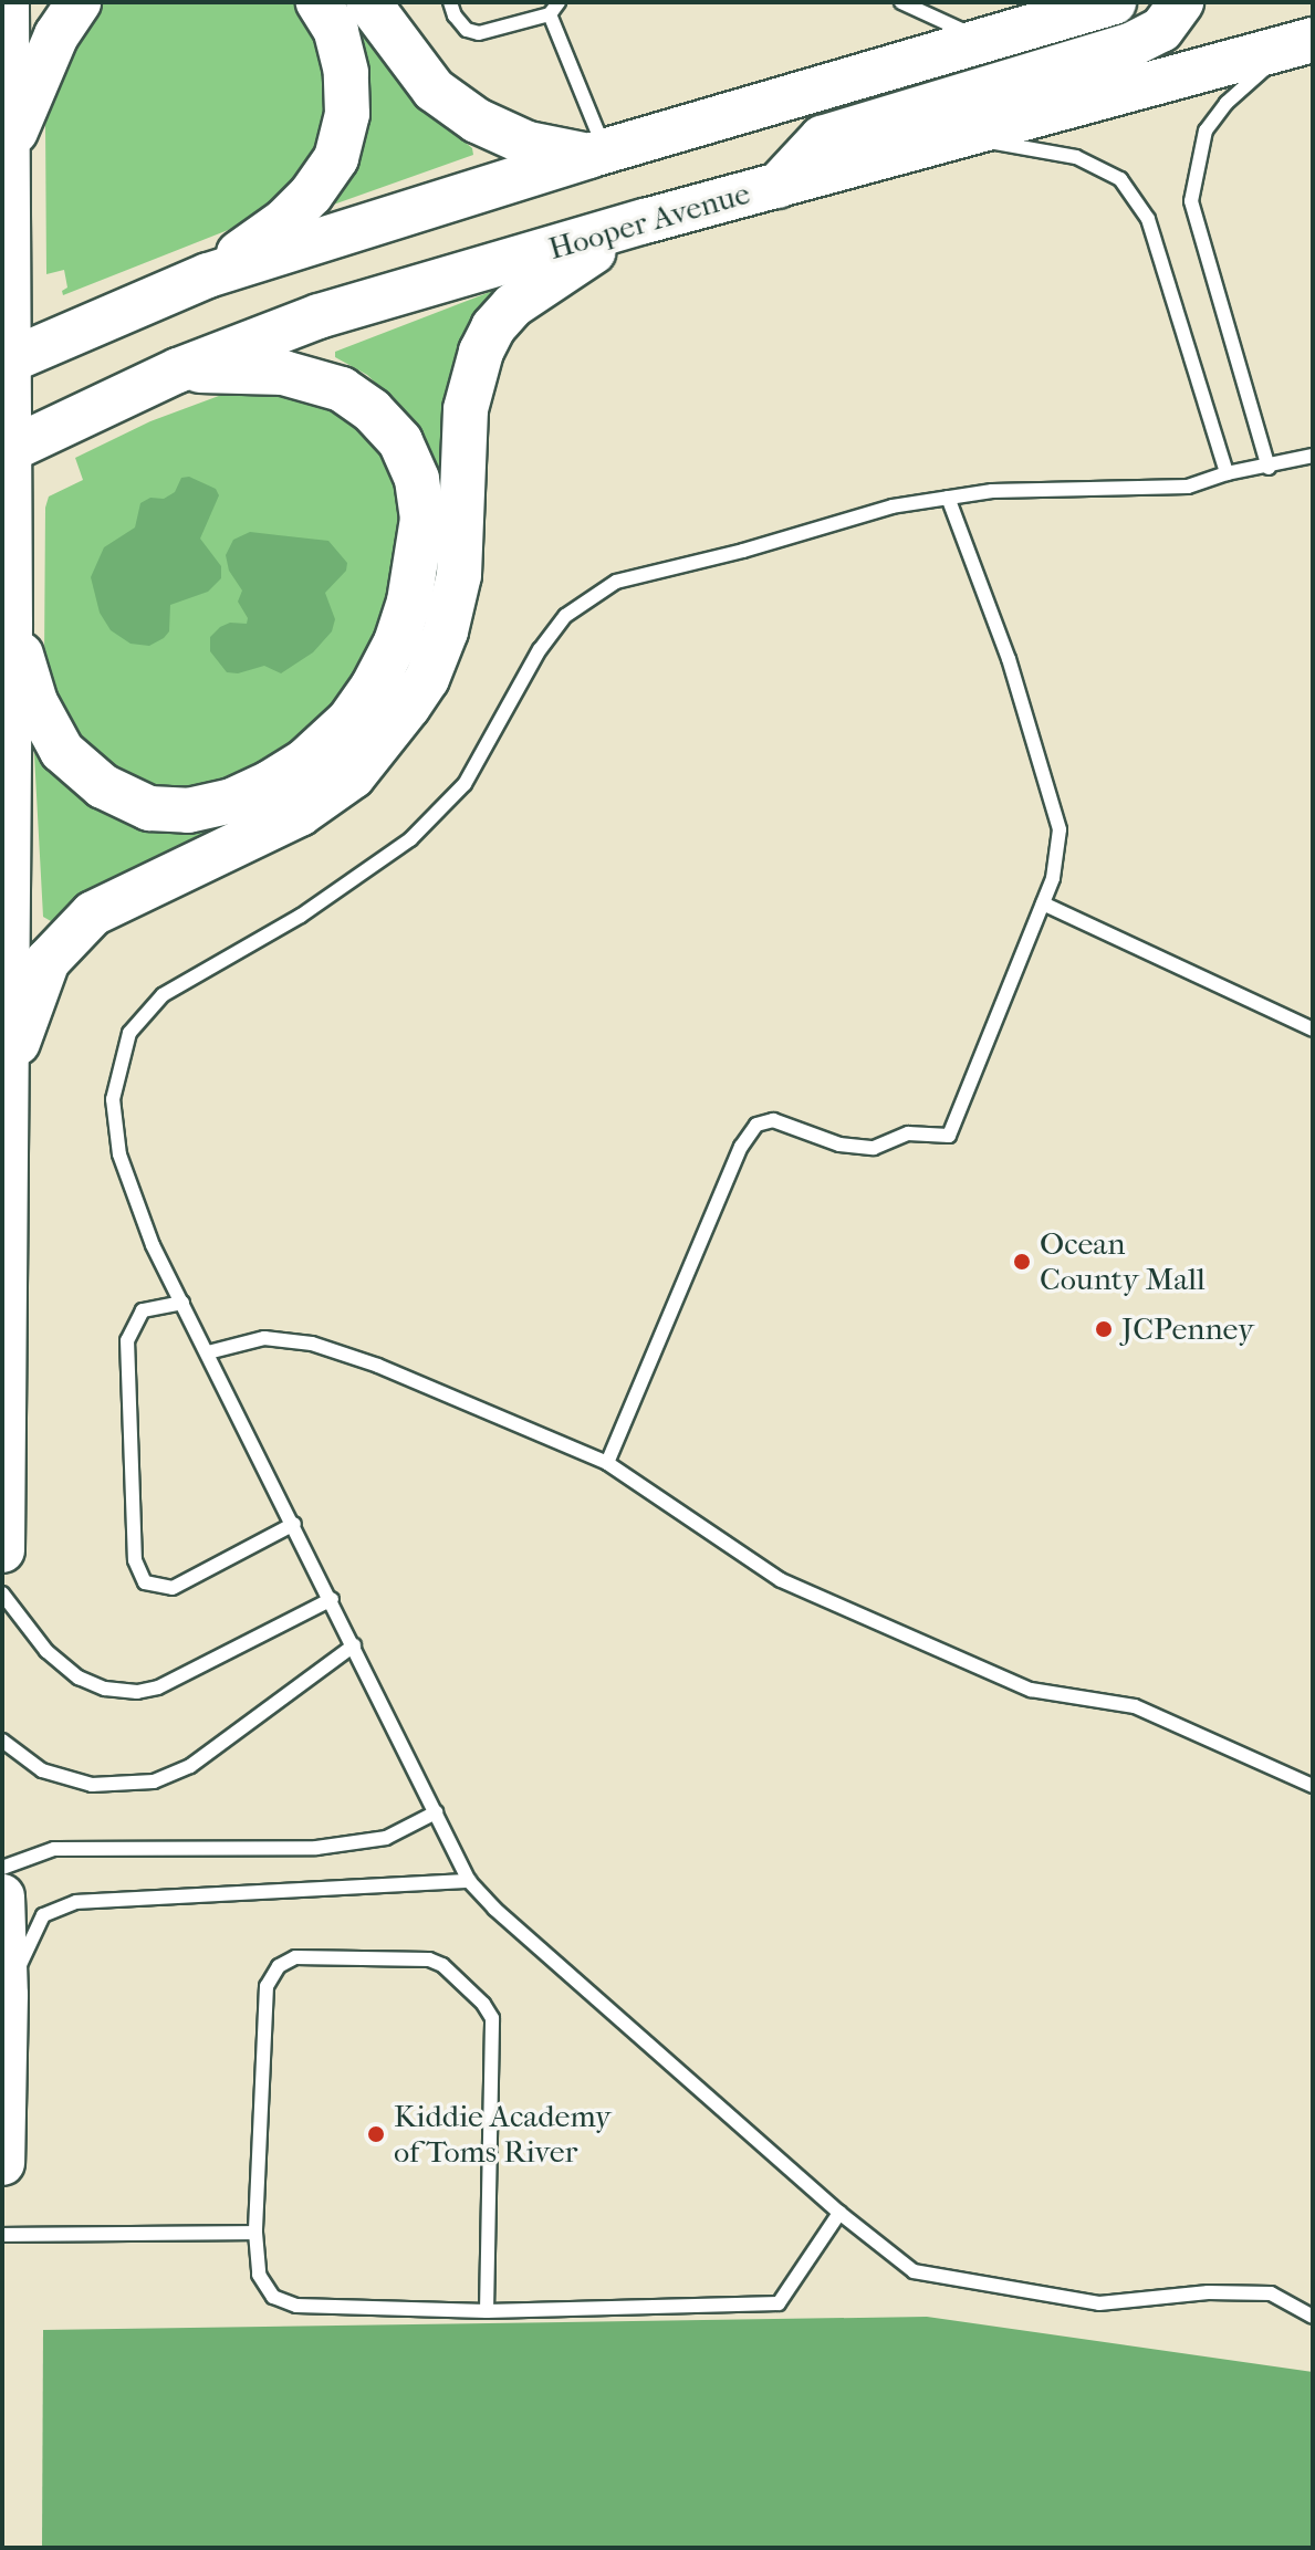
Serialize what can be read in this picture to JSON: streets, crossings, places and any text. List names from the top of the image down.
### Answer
{
  "streets": {
    "main road": ["Hooper Avenue"]
  },
  "places": ["Ocean County Mall", "JCPenney", "Kiddie Academy of Toms River"]
}
